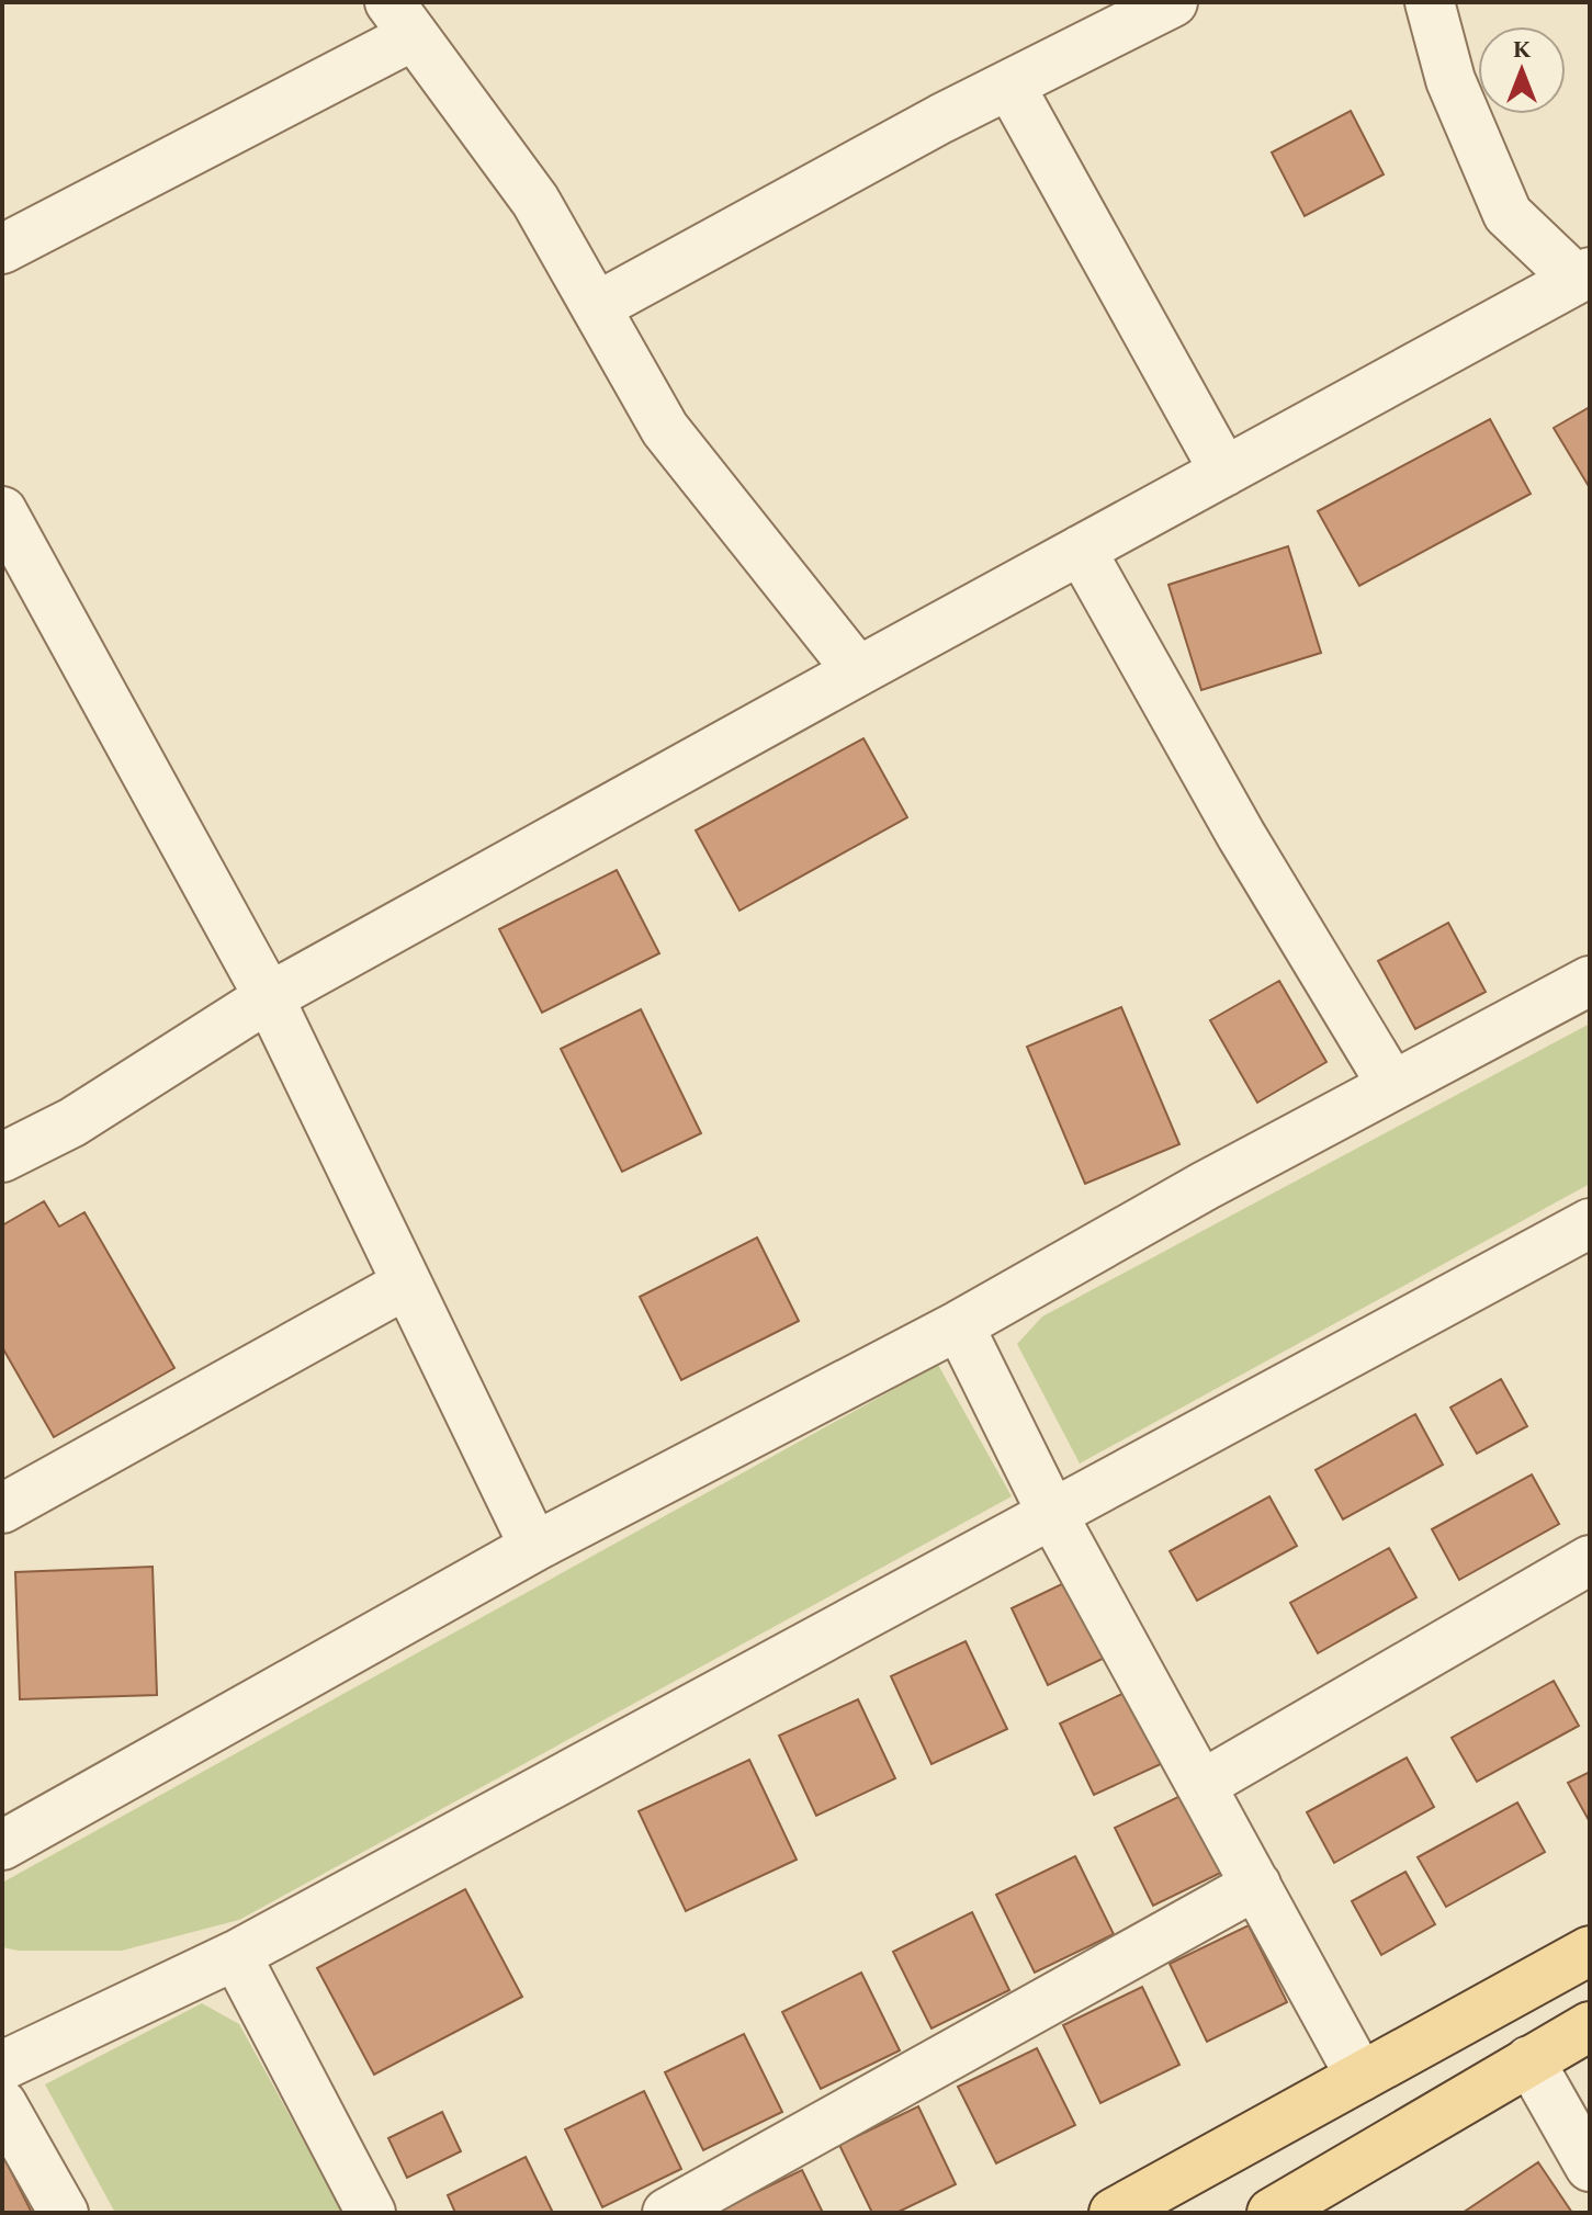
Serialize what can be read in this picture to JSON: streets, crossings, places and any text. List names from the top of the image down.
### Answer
{
  "north": "top"
}
